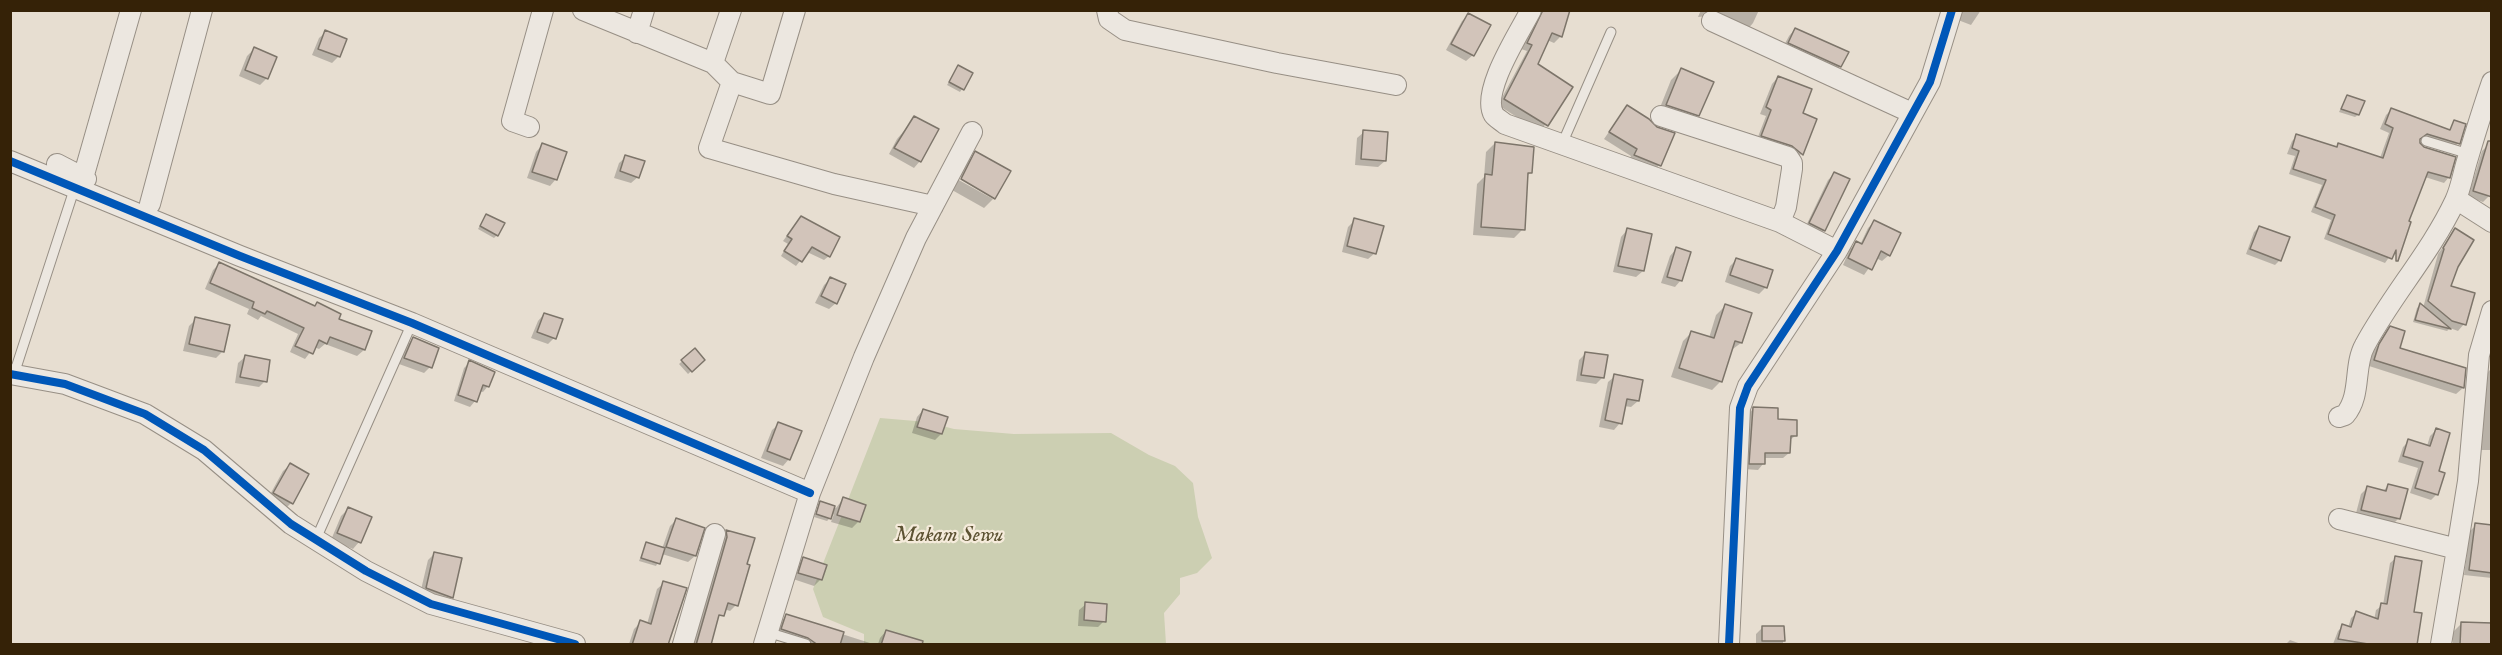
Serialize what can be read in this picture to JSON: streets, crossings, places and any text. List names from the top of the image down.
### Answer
{
  "parks": ["Makam Sewu"]
}
